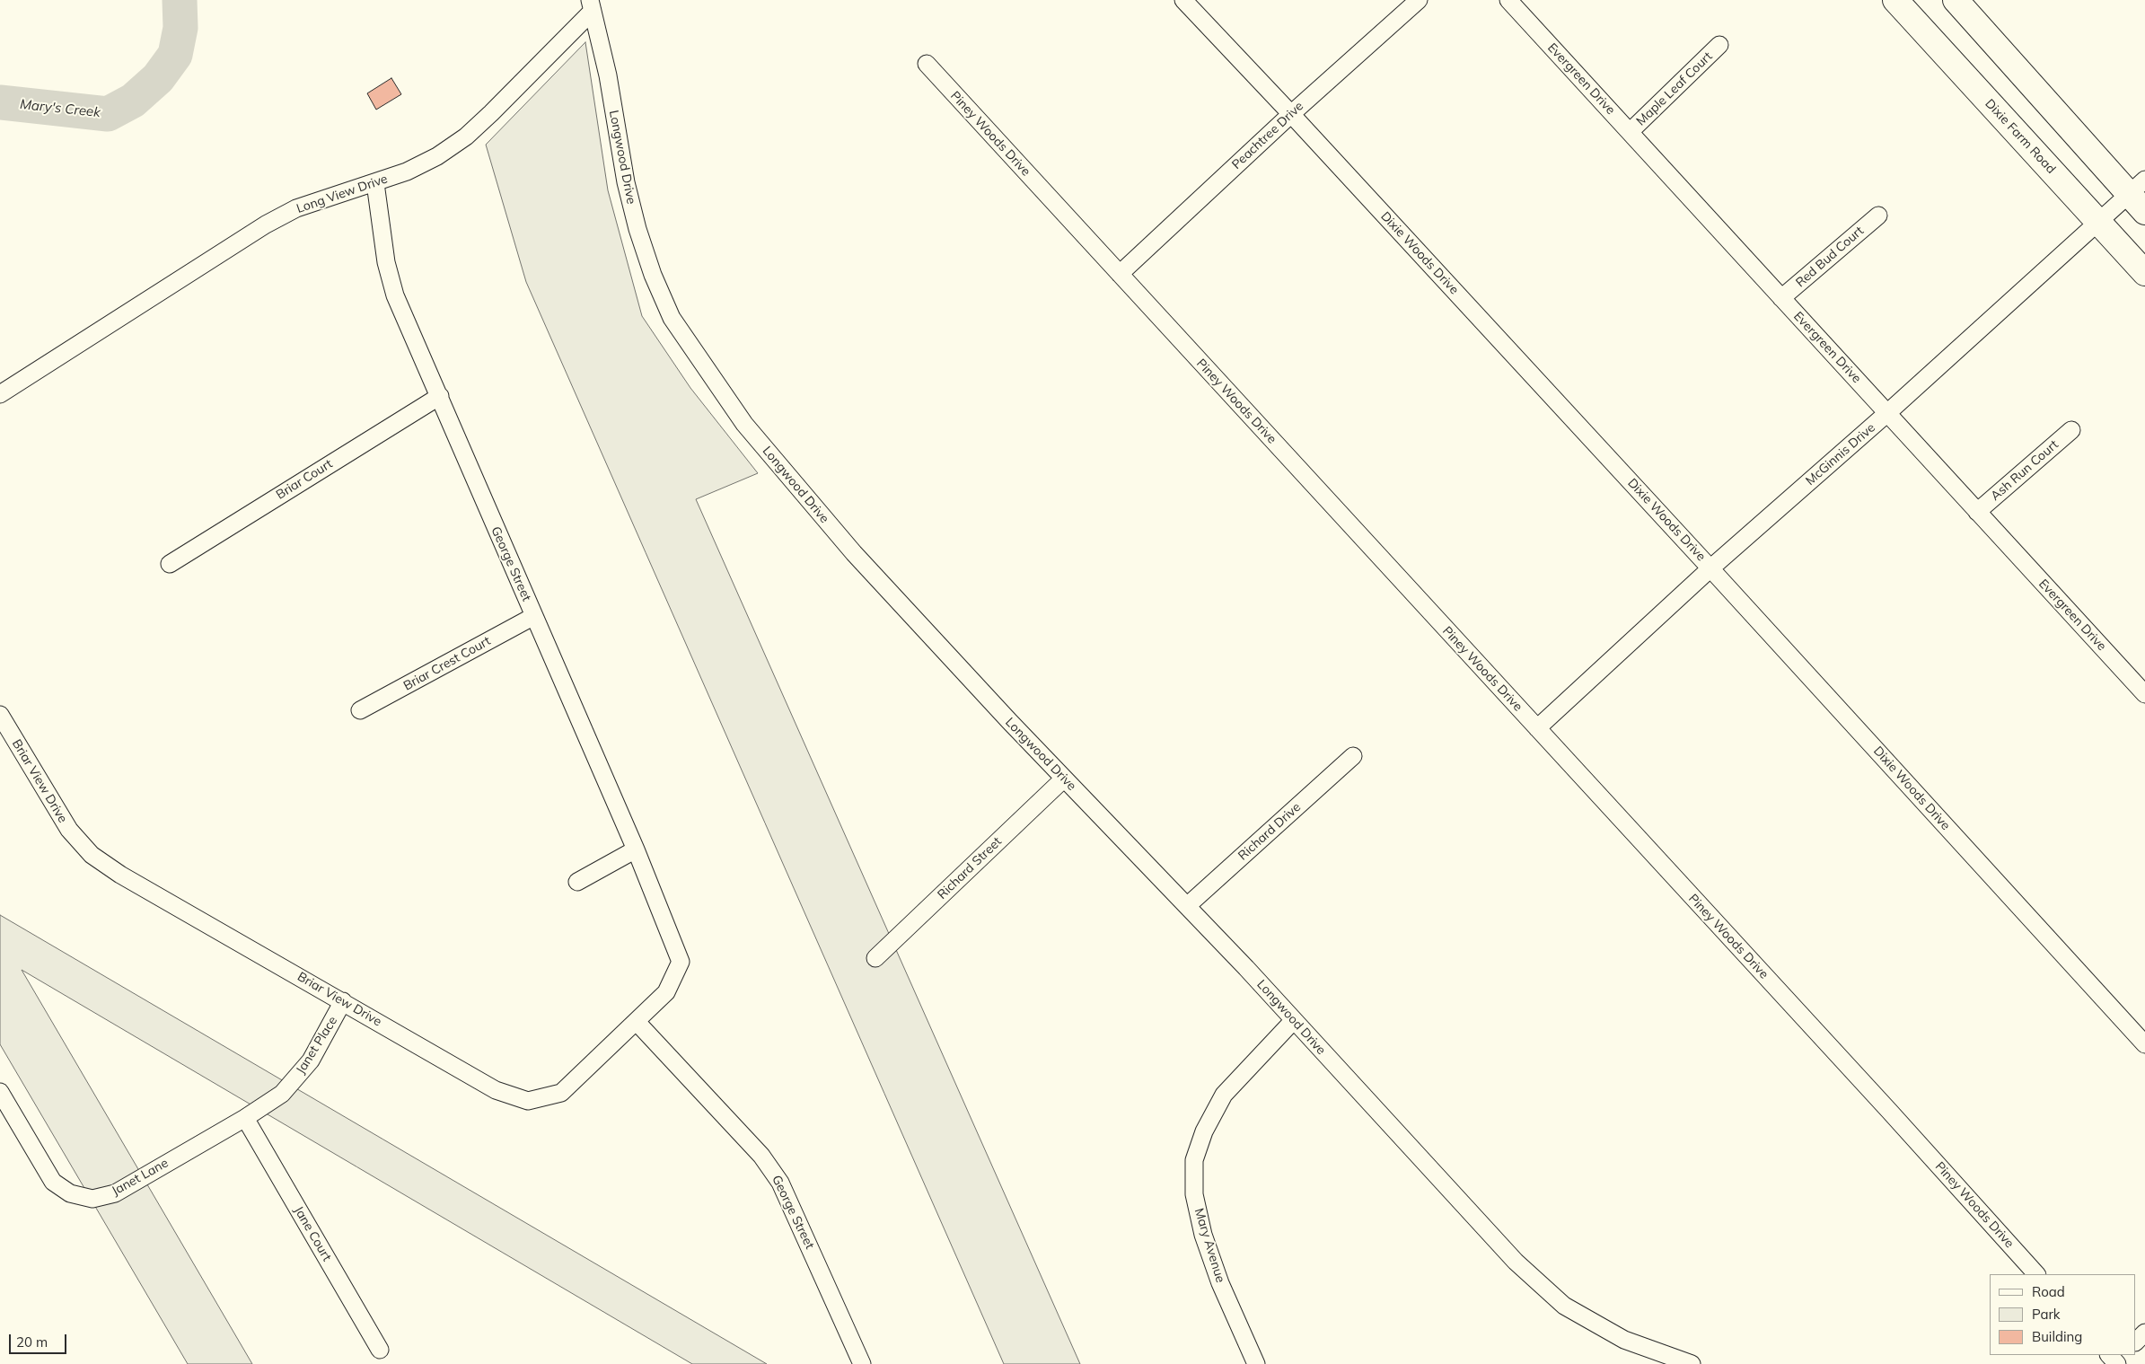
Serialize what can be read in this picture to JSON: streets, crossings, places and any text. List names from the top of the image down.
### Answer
{
  "streets": {
    "main road": ["Dixie Farm Road"],
    "street": [
      "Evergreen Drive",
      "Maple Leaf Court",
      "Piney Woods Drive",
      "Peachtree Drive",
      "Longwood Drive",
      "Long View Drive",
      "Dixie Woods Drive",
      "Red Bud Court",
      "McGinnis Drive",
      "Ash Run Court",
      "Briar Court",
      "George Street",
      "Briar Crest Court",
      "Briar View Drive",
      "Richard Drive",
      "Richard Street",
      "Janet Place",
      "Janet Lane",
      "Jane Court",
      "Mary Avenue"
    ]
  },
  "crossings": [
    ["Evergreen Drive", "Maple Leaf Court"],
    ["Evergreen Drive", "Red Bud Court"],
    ["Evergreen Drive", "McGinnis Drive"],
    ["Evergreen Drive", "Ash Run Court"],
    ["Piney Woods Drive", "Peachtree Drive"],
    ["Piney Woods Drive", "McGinnis Drive"],
    ["Peachtree Drive", "Dixie Woods Drive"],
    ["Dixie Farm Road", "McGinnis Drive"],
    ["Longwood Drive", "Long View Drive"],
    ["Longwood Drive", "Richard Drive"],
    ["Longwood Drive", "Richard Street"],
    ["Longwood Drive", "Mary Avenue"],
    ["Long View Drive", "George Street"],
    ["Dixie Woods Drive", "McGinnis Drive"],
    ["Briar Court", "George Street"],
    ["George Street", "Briar Crest Court"],
    ["George Street", "Briar View Drive"],
    ["Briar View Drive", "Janet Place"],
    ["Janet Place", "Janet Lane"],
    ["Janet Place", "Jane Court"],
    ["Janet Lane", "Jane Court"]
  ],
  "water": ["Mary's Creek"],
  "legend": ["Road", "Park", "Building"],
  "scale_bar": "20 m"
}
